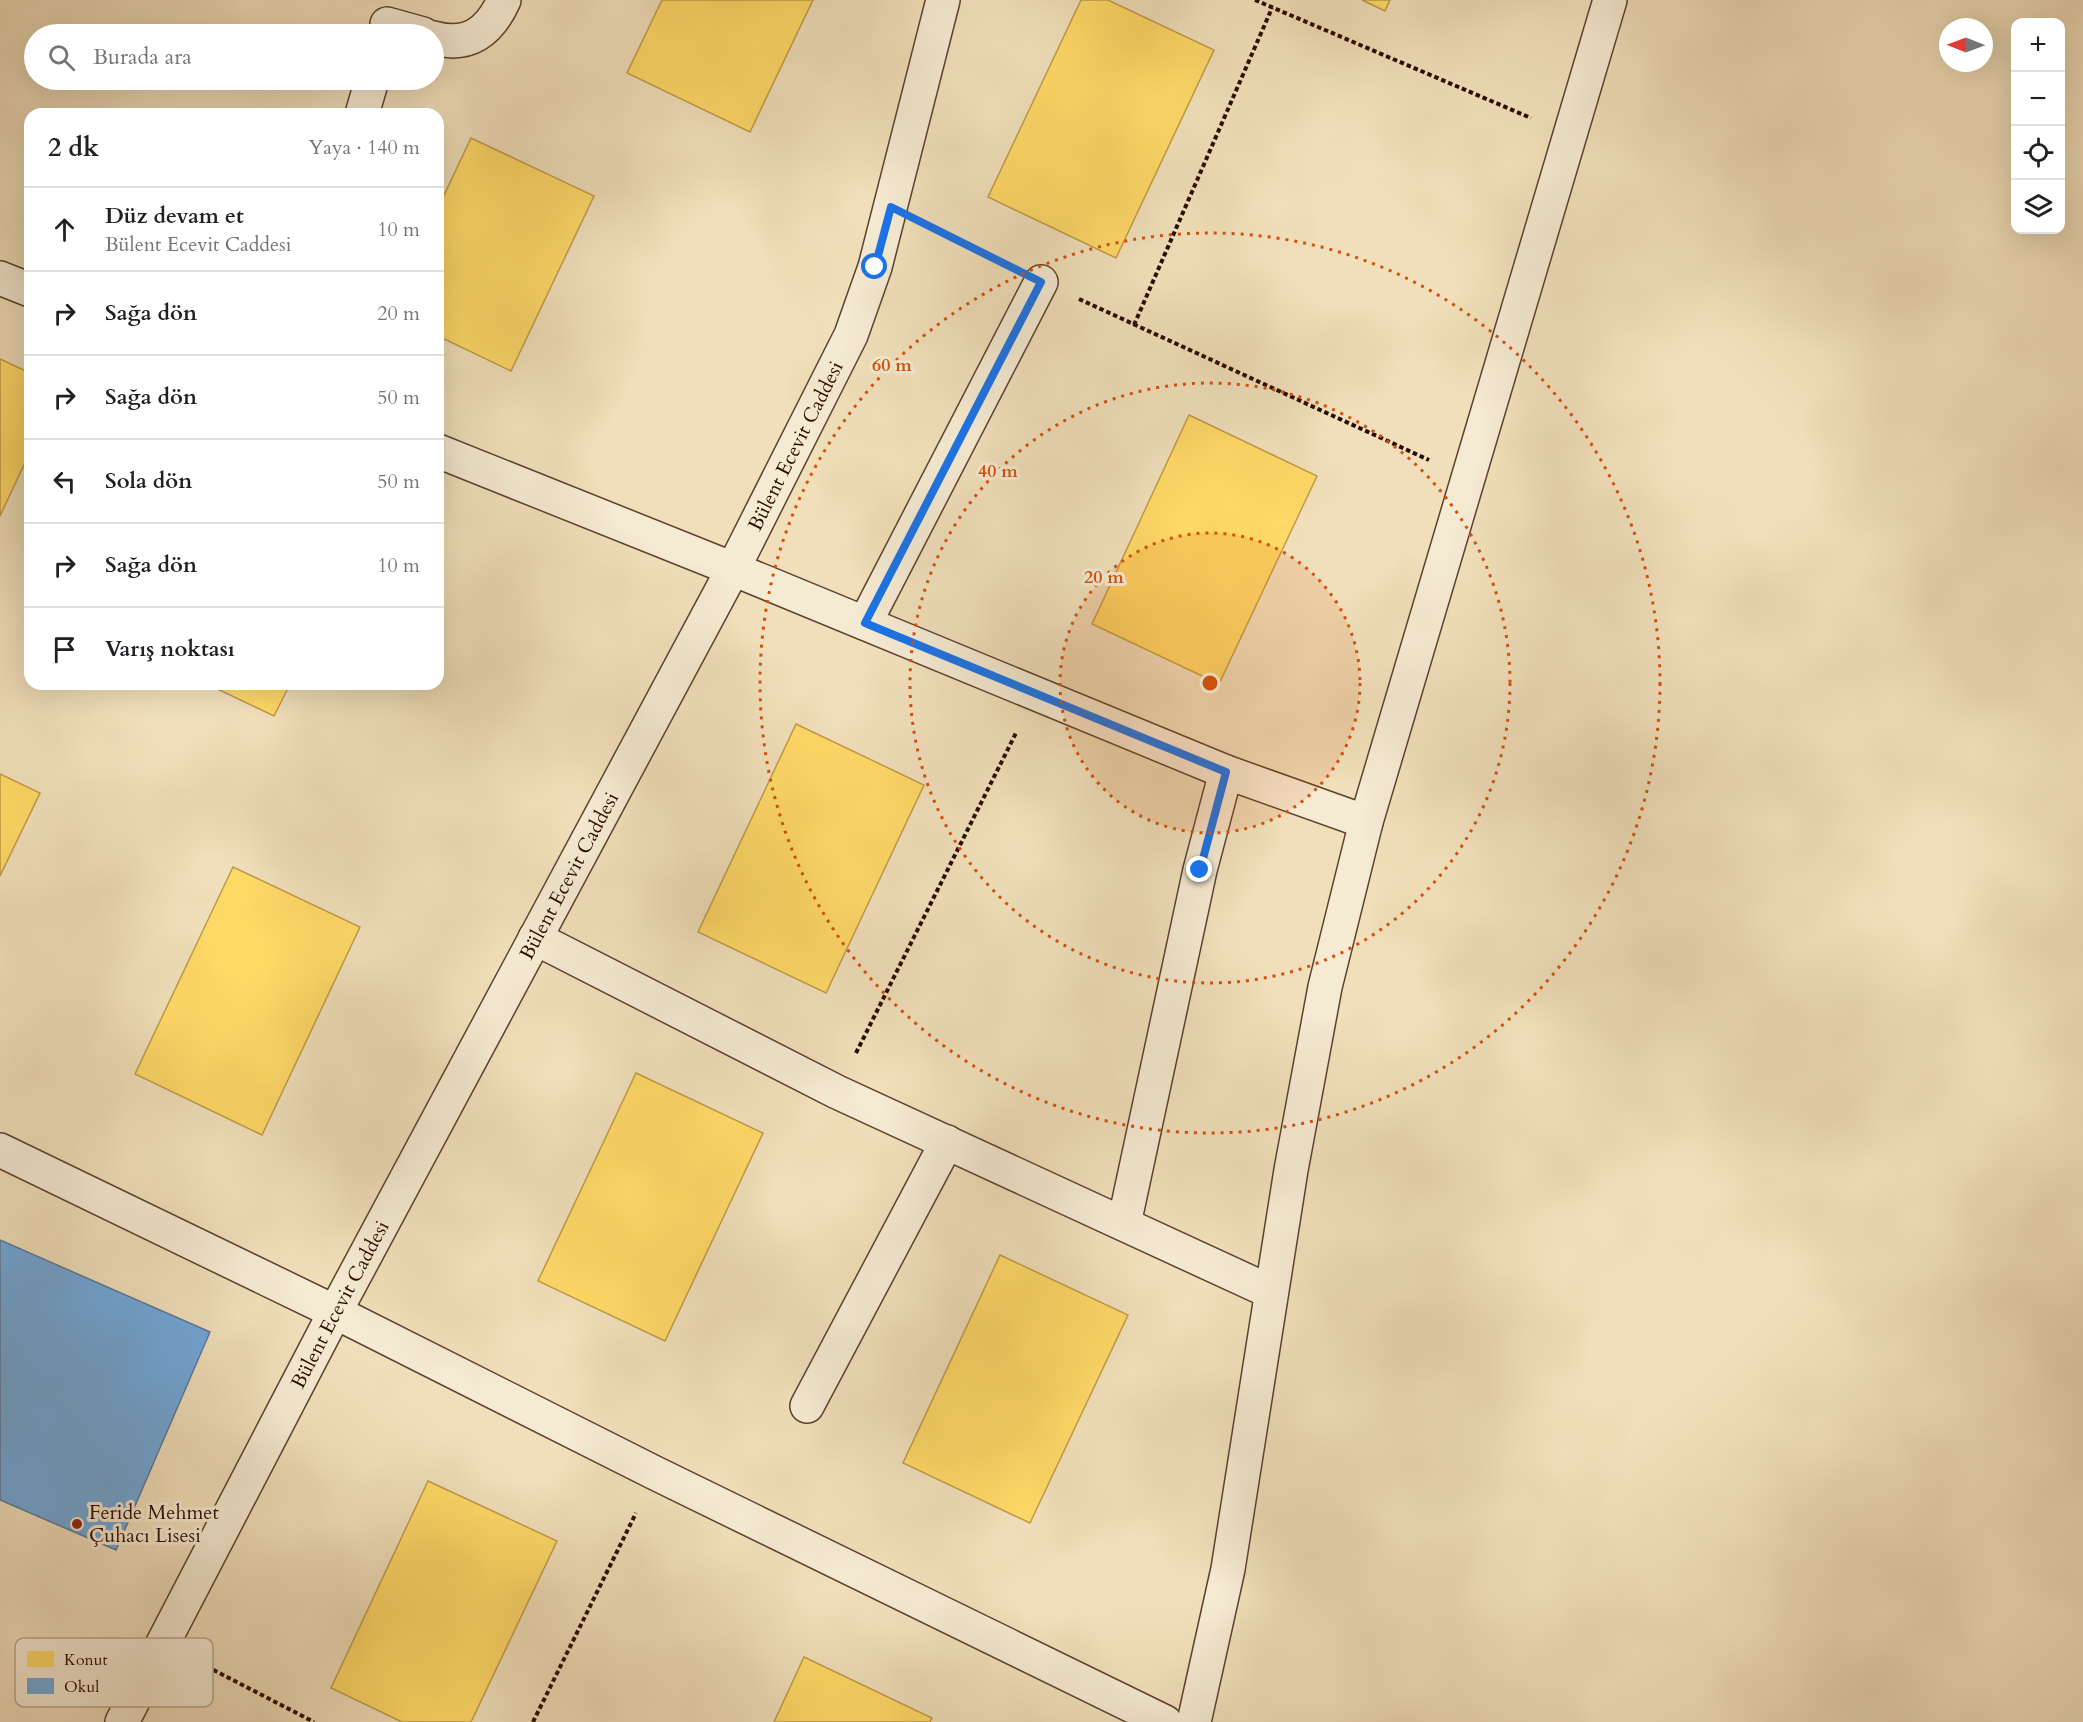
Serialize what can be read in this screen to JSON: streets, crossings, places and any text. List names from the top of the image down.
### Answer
{
  "streets": {
    "street": ["Bülent Ecevit Caddesi"]
  },
  "places": ["Feride Mehmet Çuhacı Lisesi"],
  "legend": ["Konut", "Okul"],
  "north": "left",
  "page": {
    "map_buttons": ["+", "−"],
    "search": "Burada ara",
    "heading": ["2 dk", "Yaya · 140 m"],
    "list": [
      ["Düz devam et", "Bülent Ecevit Caddesi", "10 m"],
      ["Sağa dön", "20 m"],
      ["Sağa dön", "50 m"],
      ["Sola dön", "50 m"],
      ["Sağa dön", "10 m"],
      "Varış noktası"
    ]
  },
  "rings": ["60 m", "40 m", "20 m"]
}
